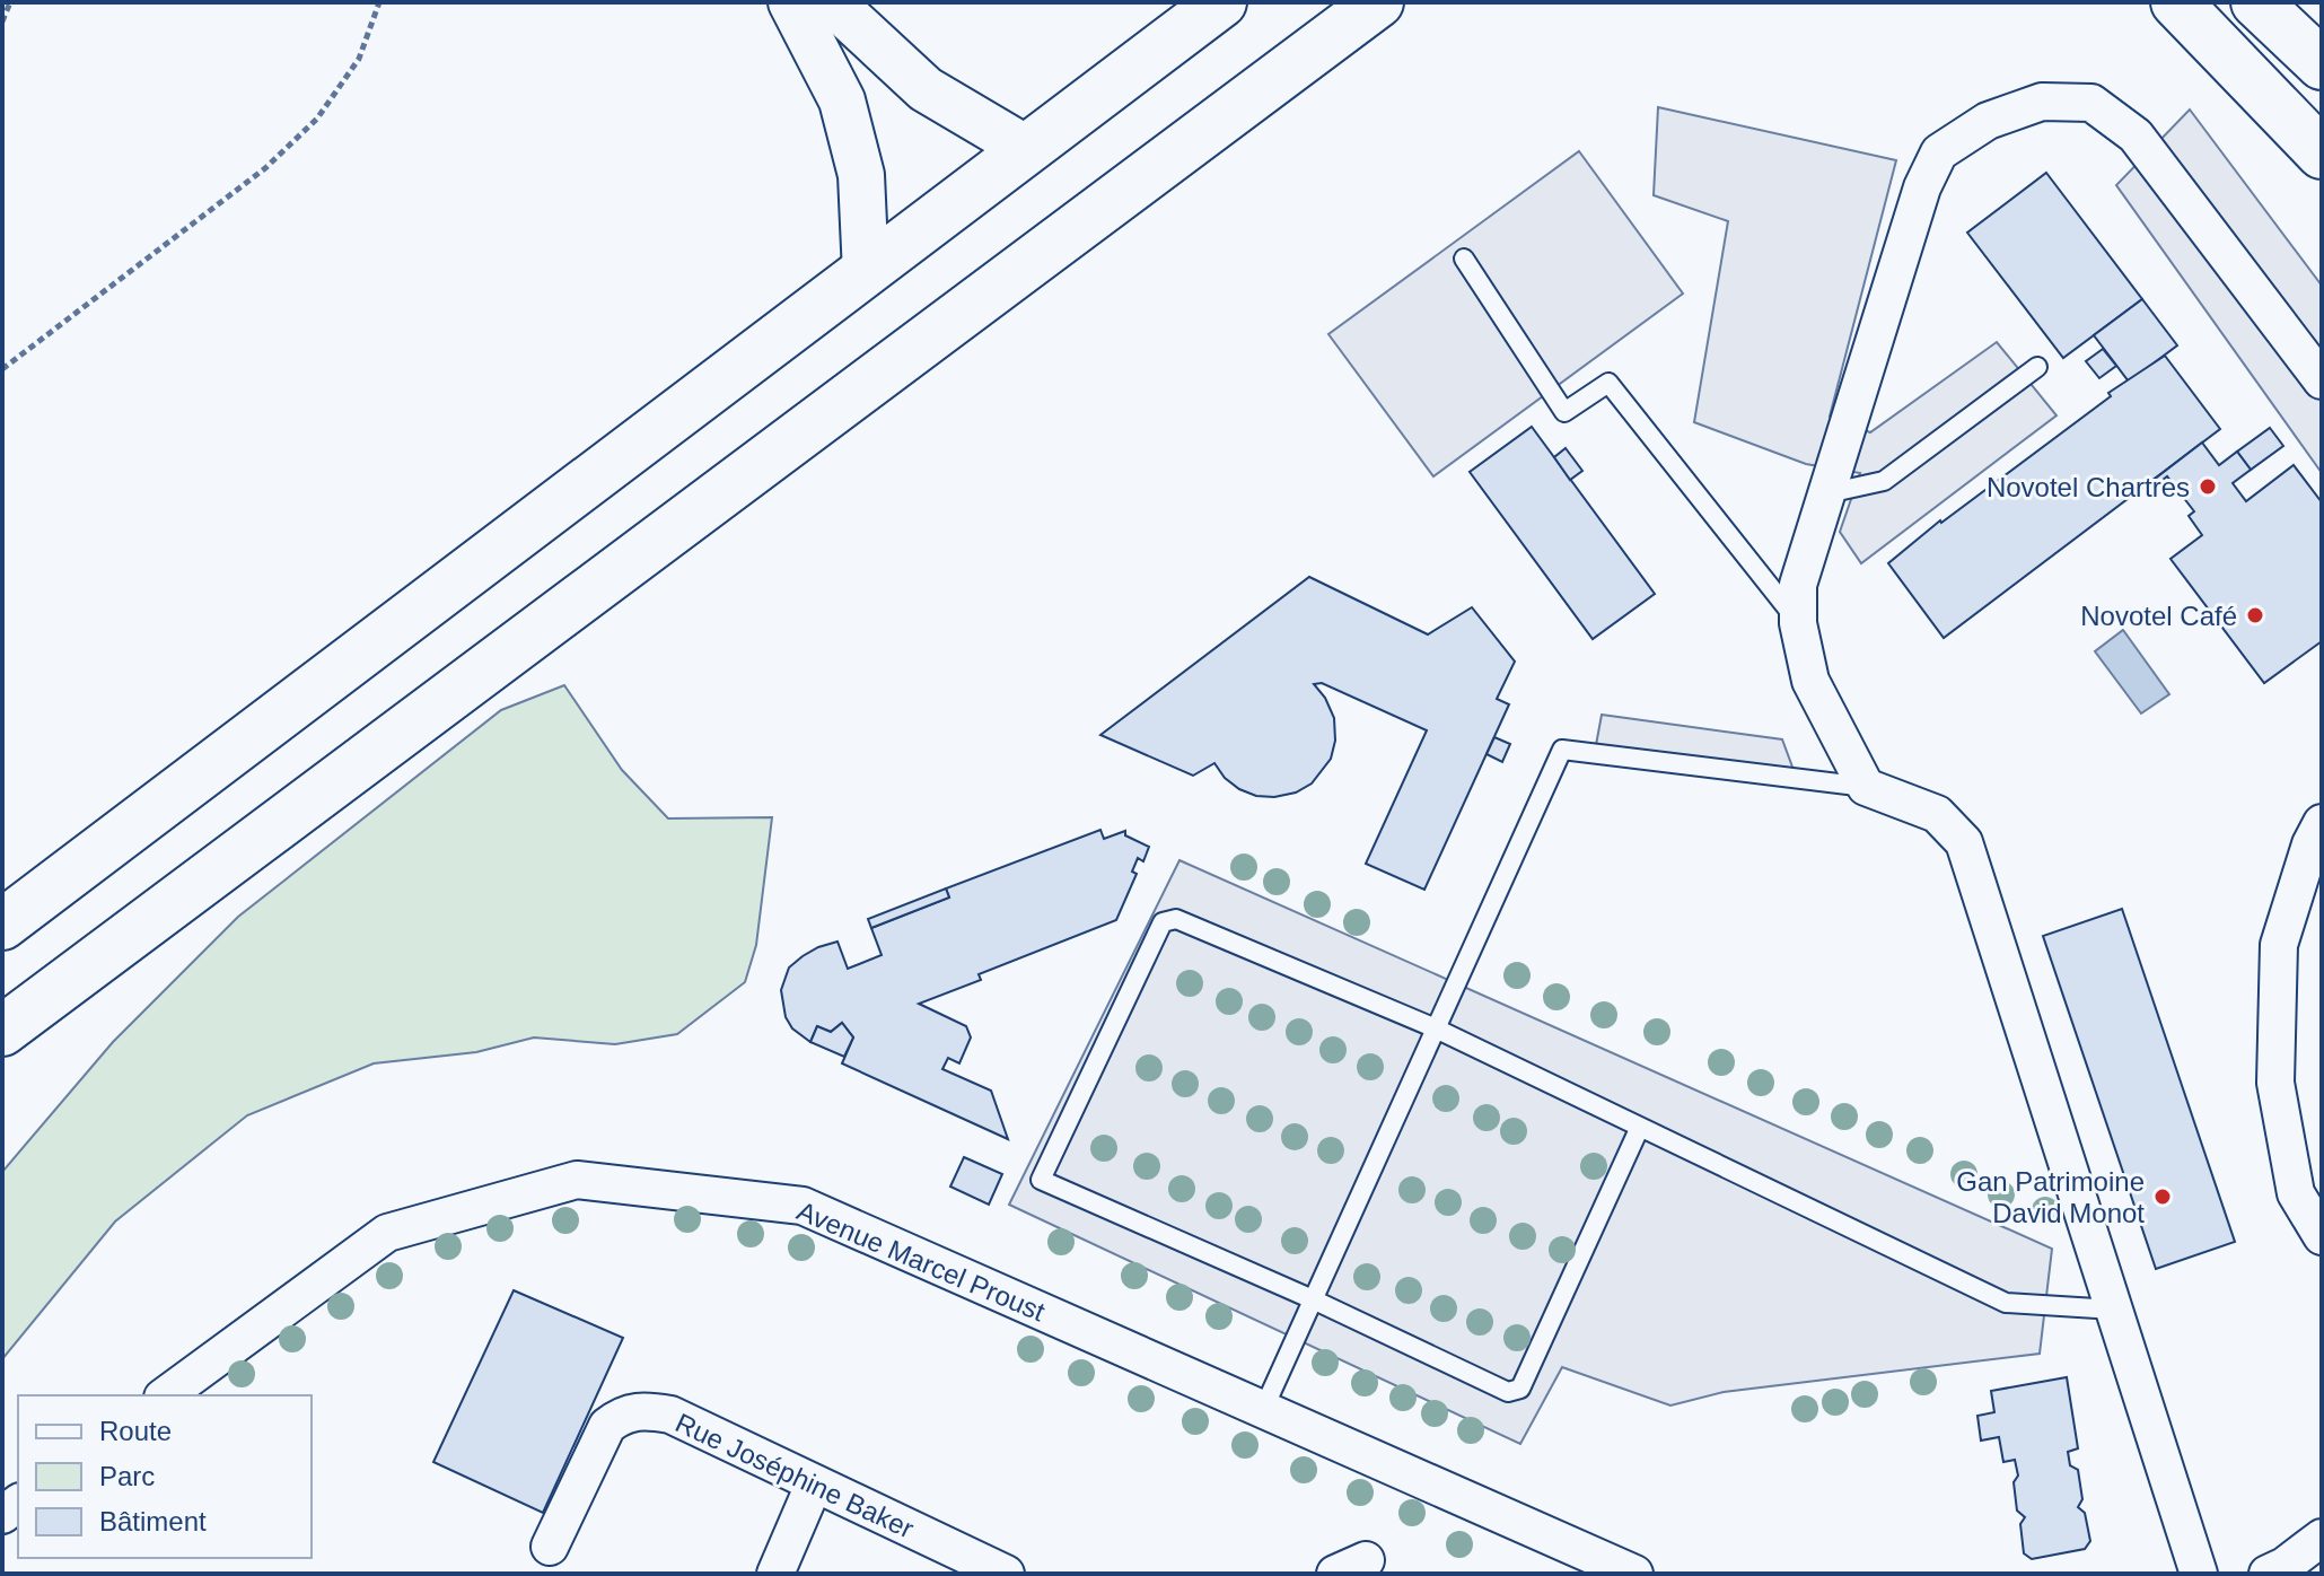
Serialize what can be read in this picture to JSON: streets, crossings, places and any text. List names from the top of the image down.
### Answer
{
  "streets": {
    "street": ["Avenue Marcel Proust", "Rue Joséphine Baker"]
  },
  "places": ["Novotel Chartres", "Novotel Café", "Gan Patrimoine David Monot"],
  "legend": ["Route", "Parc", "Bâtiment"]
}
